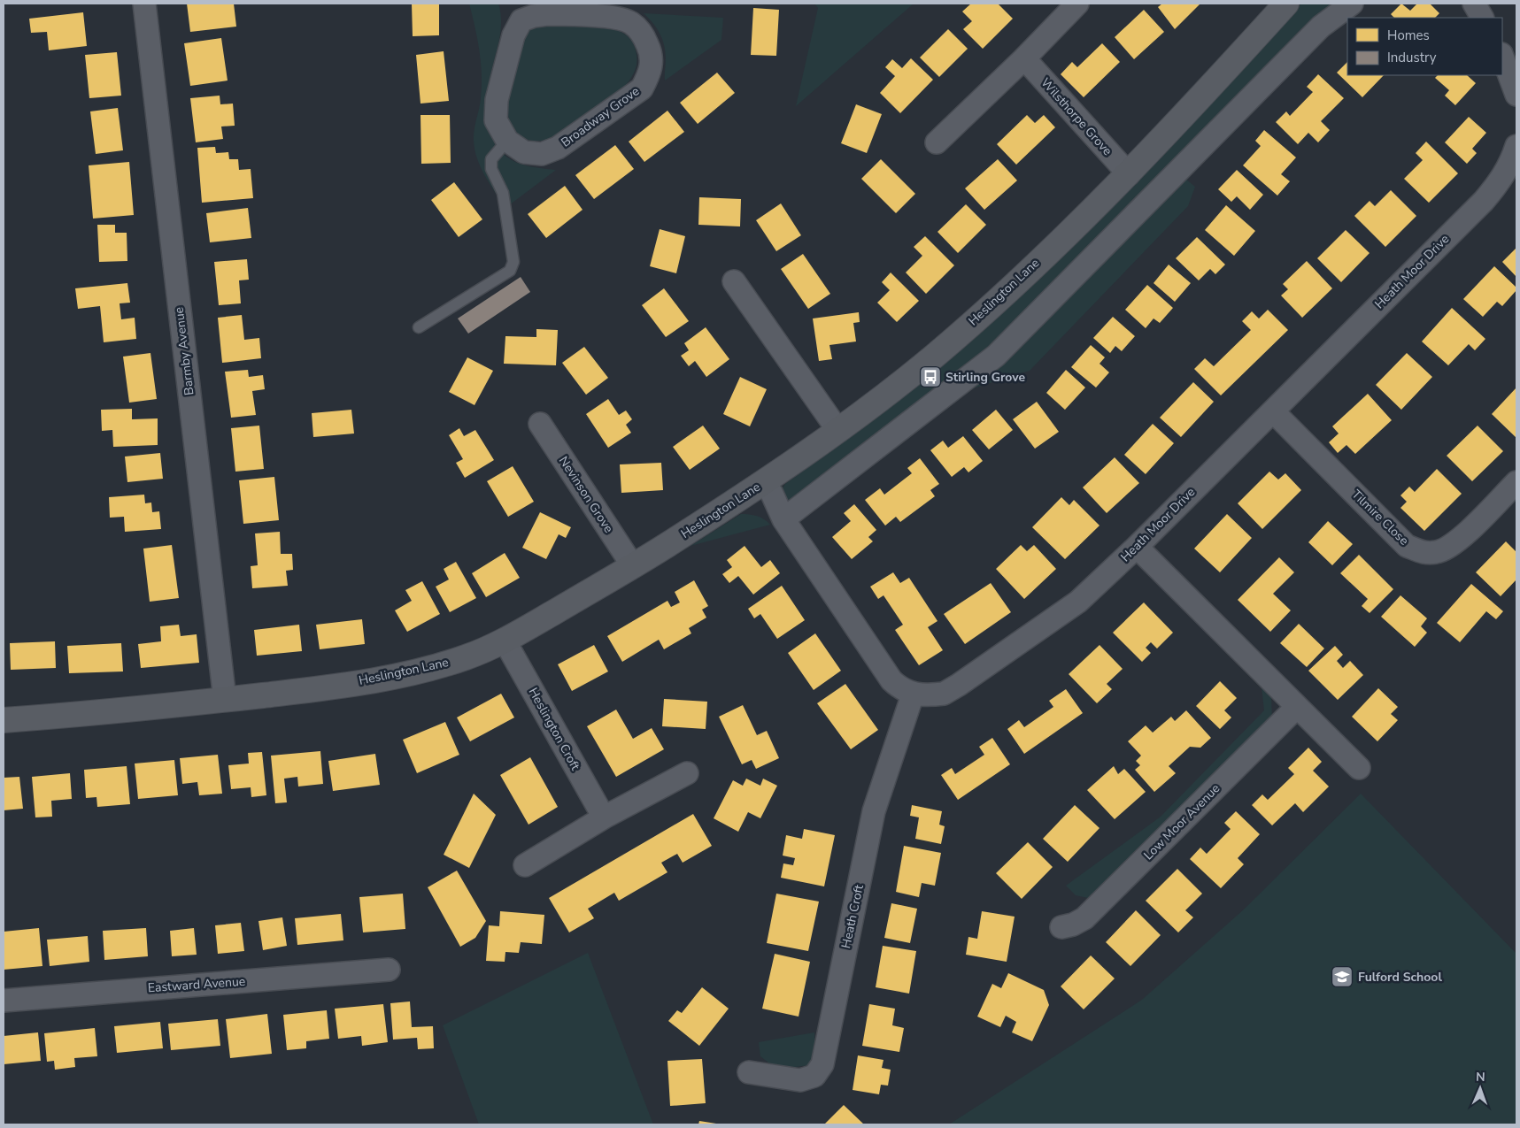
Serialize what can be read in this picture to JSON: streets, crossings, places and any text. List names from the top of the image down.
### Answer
{
  "streets": {
    "street": [
      "Broadway Grove",
      "Wilsthorpe Grove",
      "Heath Moor Drive",
      "Heslington Lane",
      "Barmby Avenue",
      "Nevinson Grove",
      "Tilmire Close",
      "Heslington Croft",
      "Low Moor Avenue",
      "Heath Croft",
      "Eastward Avenue"
    ]
  },
  "crossings": [
    ["Wilsthorpe Grove", "Heslington Lane"],
    ["Heath Moor Drive", "Heslington Lane"],
    ["Heath Moor Drive", "Tilmire Close"],
    ["Heath Moor Drive", "Heath Croft"],
    ["Heslington Lane", "Barmby Avenue"],
    ["Heslington Lane", "Nevinson Grove"],
    ["Heslington Lane", "Heslington Croft"]
  ],
  "places": {
    "bus stop": ["Stirling Grove"],
    "school or university": ["Fulford School"]
  },
  "legend": ["Homes", "Industry"],
  "north": "top"
}
